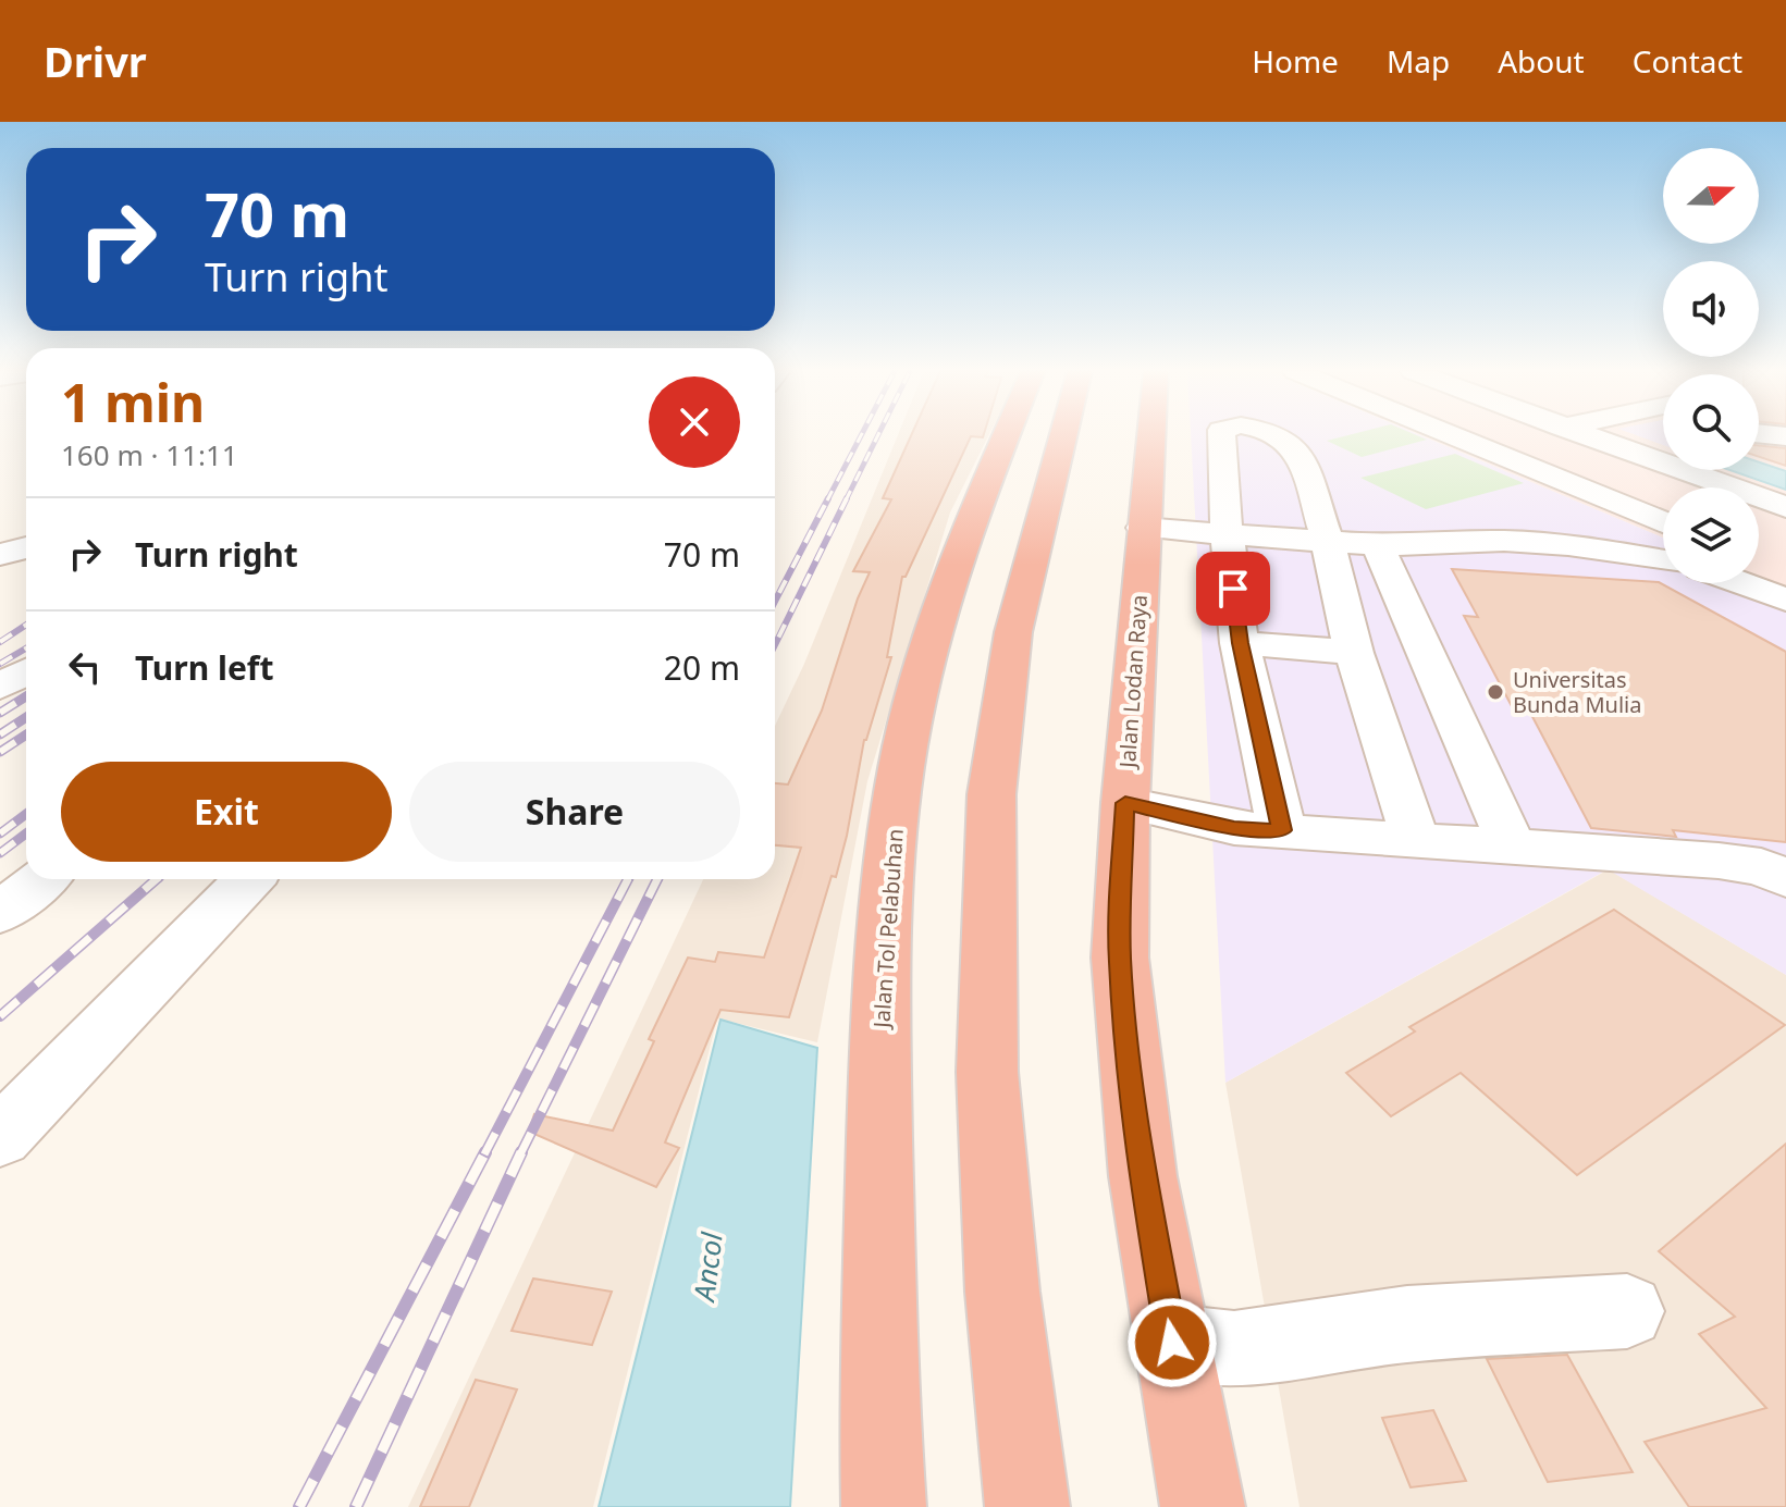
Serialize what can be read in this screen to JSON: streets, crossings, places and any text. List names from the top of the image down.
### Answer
{
  "streets": {
    "highway": ["Jalan Lodan Raya", "Jalan Tol Pelabuhan"]
  },
  "water": ["Ancol"],
  "places": ["Universitas Bunda Mulia"],
  "north": "right",
  "page": {
    "header": "Drivr",
    "nav": [
      "Home",
      "Map",
      "About",
      "Contact"
    ],
    "turn": ["70 m", "Turn right"],
    "heading": ["1 min", "160 m · 11:11"],
    "list": [
      {
        "name": "Turn right",
        "value": "70 m"
      },
      {
        "name": "Turn left",
        "value": "20 m"
      }
    ],
    "buttons": ["Exit", "Share"]
  }
}
